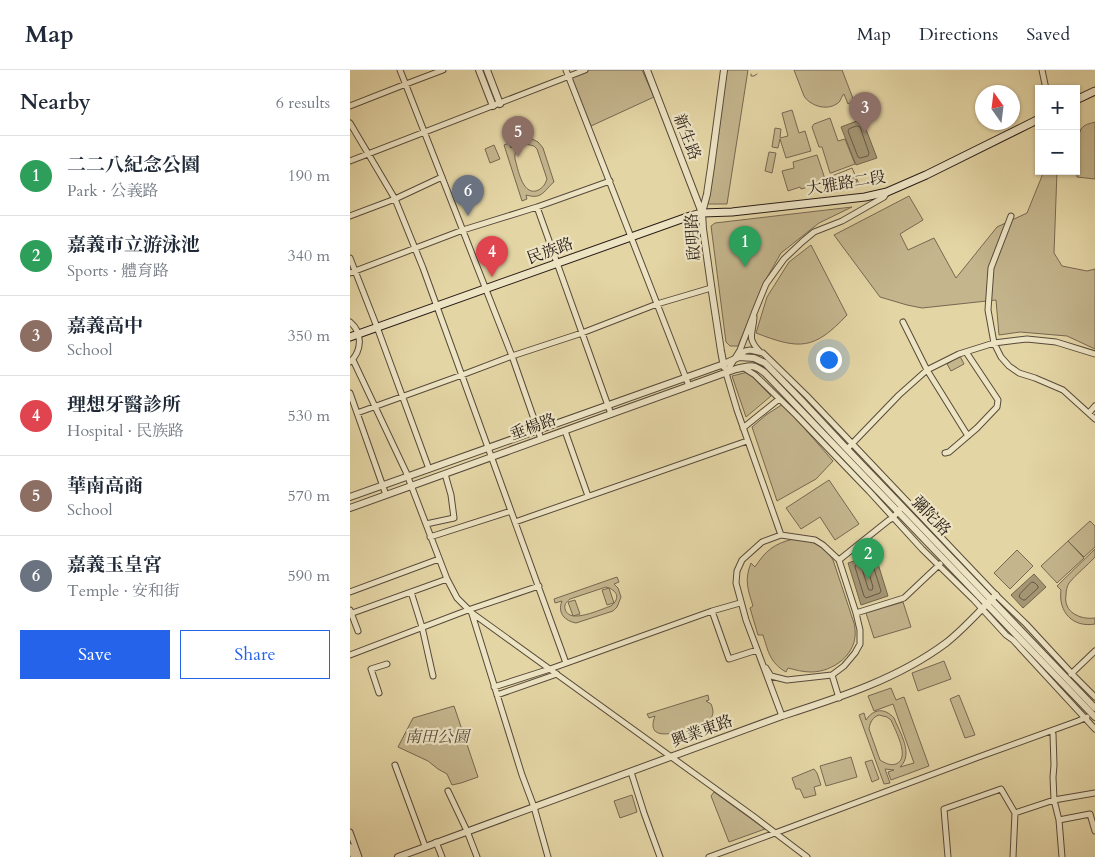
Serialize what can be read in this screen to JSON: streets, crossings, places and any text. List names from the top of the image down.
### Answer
{
  "streets": {
    "main road": ["大雅路二段", "民族路"],
    "street": [
      "新生路",
      "啟明路",
      "垂楊路",
      "彌陀路",
      "興業東路"
    ]
  },
  "crossings": [
    ["新生路", "大雅路二段"],
    ["新生路", "啟明路"],
    ["新生路", "民族路"],
    ["大雅路二段", "啟明路"],
    ["大雅路二段", "民族路"],
    ["啟明路", "民族路"],
    ["啟明路", "垂楊路"],
    ["彌陀路", "興業東路"]
  ],
  "parks": ["南田公園"],
  "north": "top",
  "page": {
    "header": "Map",
    "nav": ["Map", "Directions", "Saved"],
    "heading": ["Nearby", "6 results"],
    "map_buttons": ["+", "−"],
    "pins": [
      "3",
      "5",
      "6",
      "1",
      "4",
      "2"
    ],
    "list": [
      {
        "mark": "1",
        "name": "二二八紀念公園",
        "note": "Park · 公義路",
        "value": "190 m"
      },
      {
        "mark": "2",
        "name": "嘉義市立游泳池",
        "note": "Sports · 體育路",
        "value": "340 m"
      },
      {
        "mark": "3",
        "name": "嘉義高中",
        "note": "School",
        "value": "350 m"
      },
      {
        "mark": "4",
        "name": "理想牙醫診所",
        "note": "Hospital · 民族路",
        "value": "530 m"
      },
      {
        "mark": "5",
        "name": "華南高商",
        "note": "School",
        "value": "570 m"
      },
      {
        "mark": "6",
        "name": "嘉義玉皇宮",
        "note": "Temple · 安和街",
        "value": "590 m"
      }
    ],
    "buttons": ["Save", "Share"]
  }
}
